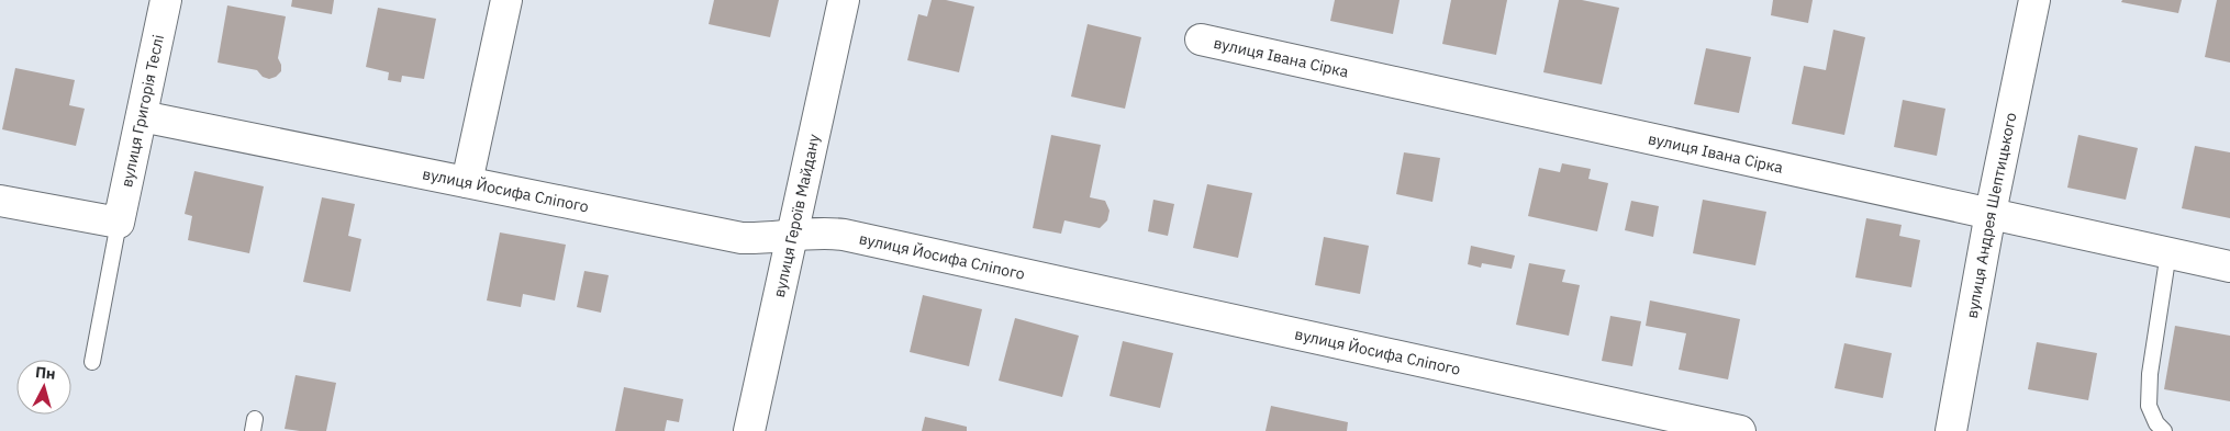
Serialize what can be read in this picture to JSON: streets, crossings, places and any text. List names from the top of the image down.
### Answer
{
  "streets": {
    "street": [
      "вулиця Івана Сірка",
      "вулиця Григорія Теслі",
      "вулиця Йосифа Сліпого",
      "вулиця Андрея Шептицького",
      "вулиця Героїв Майдану"
    ]
  },
  "crossings": [
    ["вулиця Івана Сірка", "вулиця Андрея Шептицького"],
    ["вулиця Григорія Теслі", "вулиця Йосифа Сліпого"],
    ["вулиця Йосифа Сліпого", "вулиця Героїв Майдану"]
  ],
  "north": "top"
}
